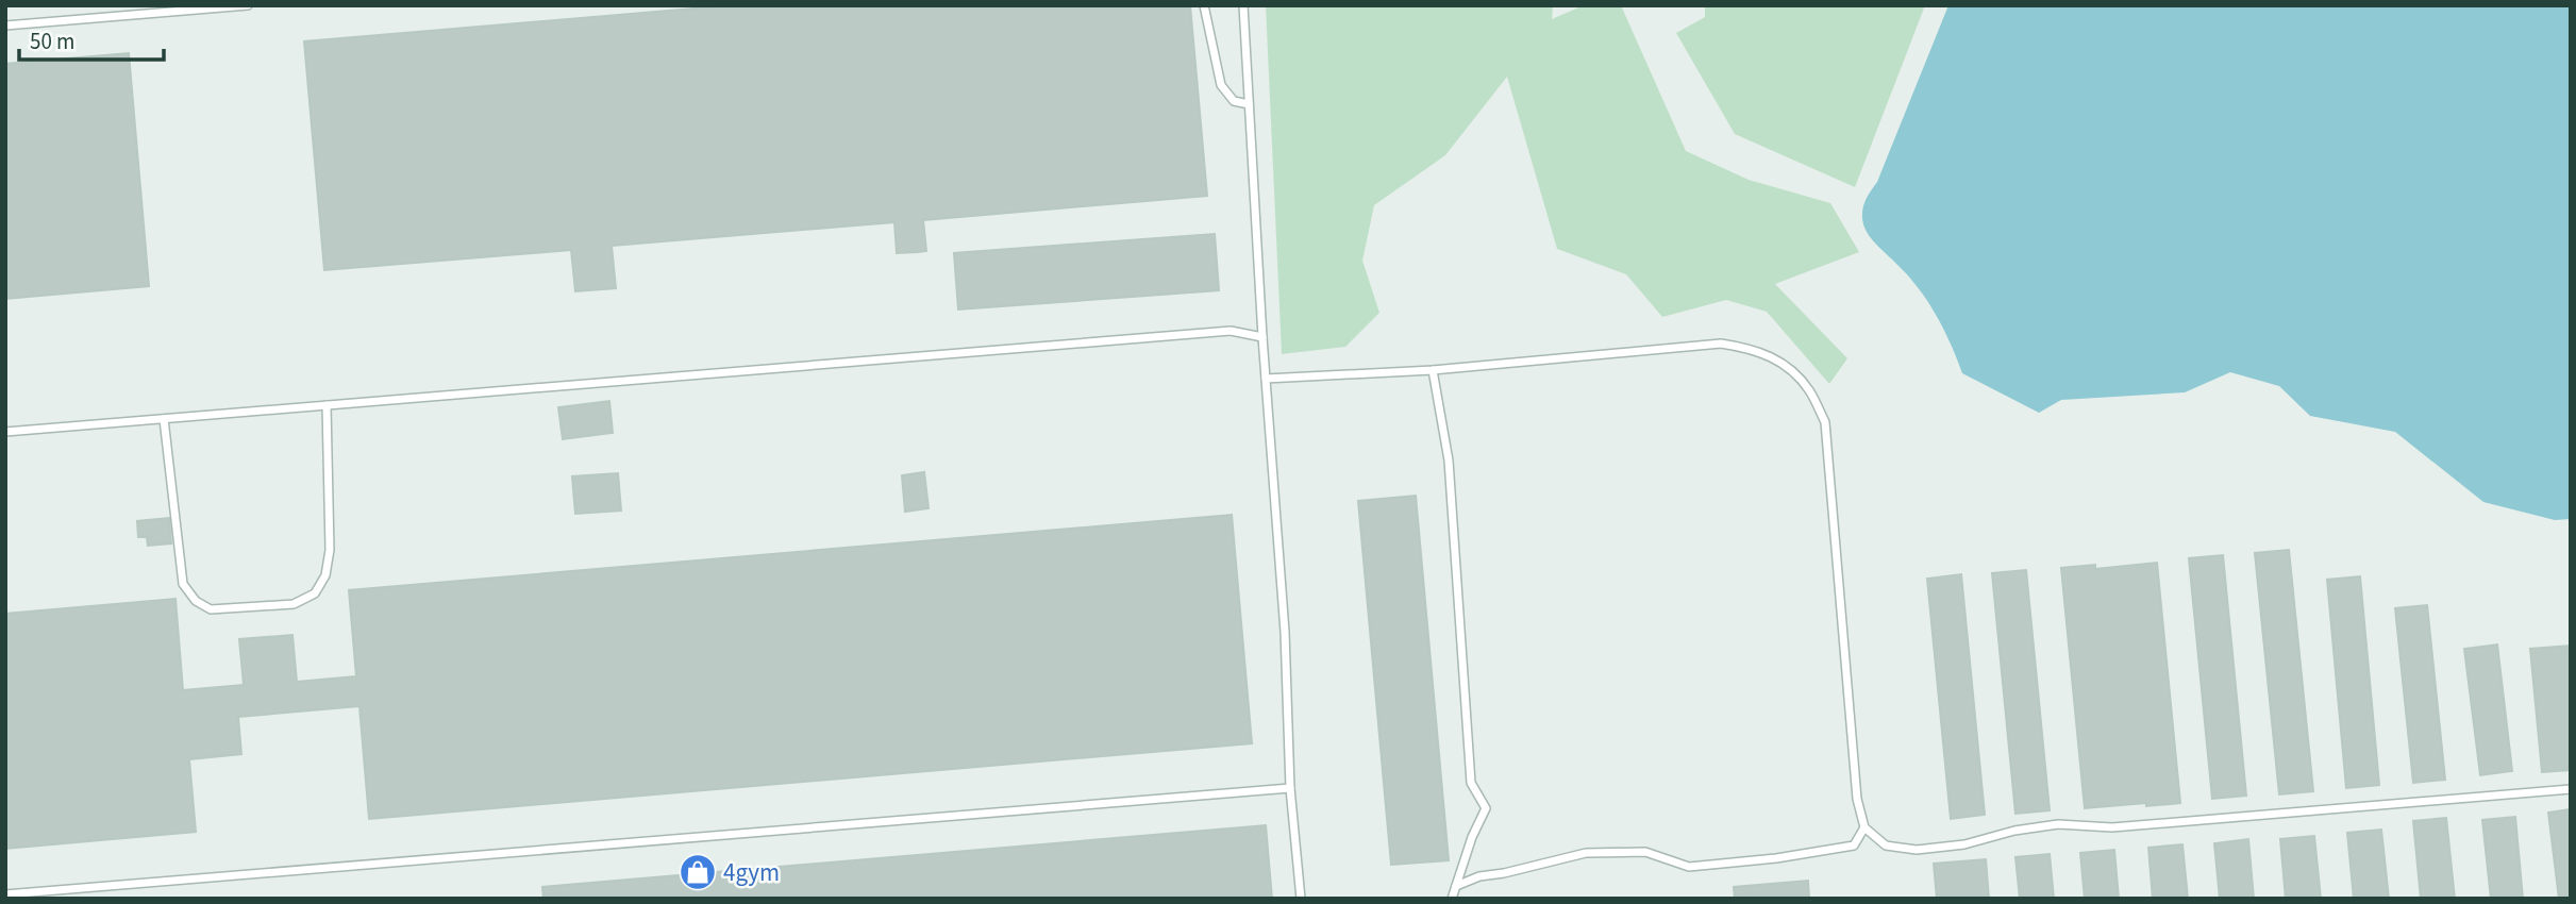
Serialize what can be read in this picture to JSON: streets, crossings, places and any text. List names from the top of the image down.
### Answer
{
  "places": {
    "shop": ["4gym"]
  },
  "scale_bar": "50 m"
}
